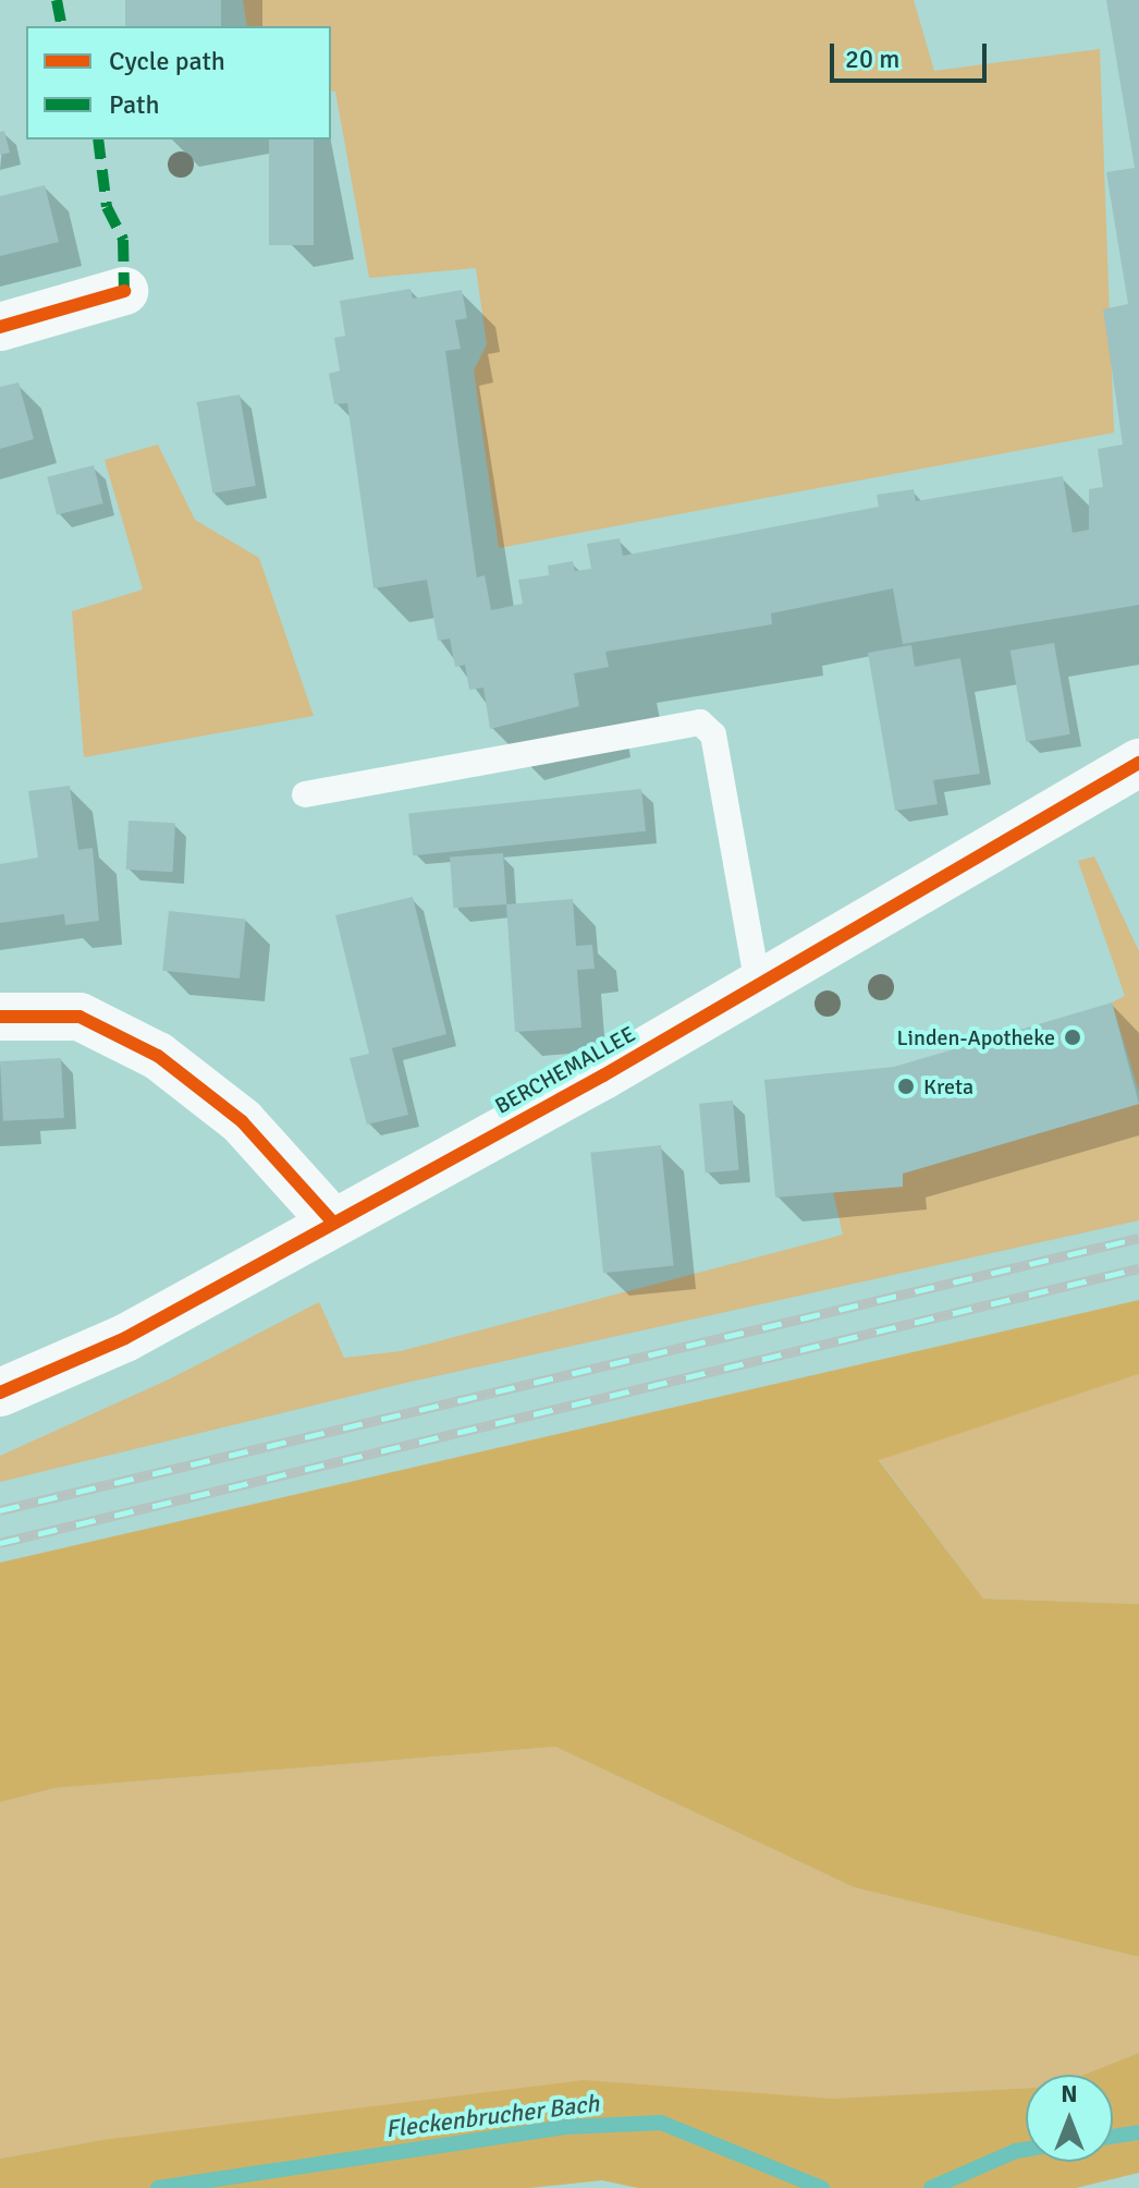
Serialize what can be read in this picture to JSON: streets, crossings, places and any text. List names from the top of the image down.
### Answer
{
  "streets": {
    "street": ["BERCHEMALLEE"]
  },
  "water": ["Fleckenbrucher Bach"],
  "places": ["Linden-Apotheke", "Kreta"],
  "legend": ["Cycle path", "Path"],
  "scale_bar": "20 m",
  "north": "top"
}
